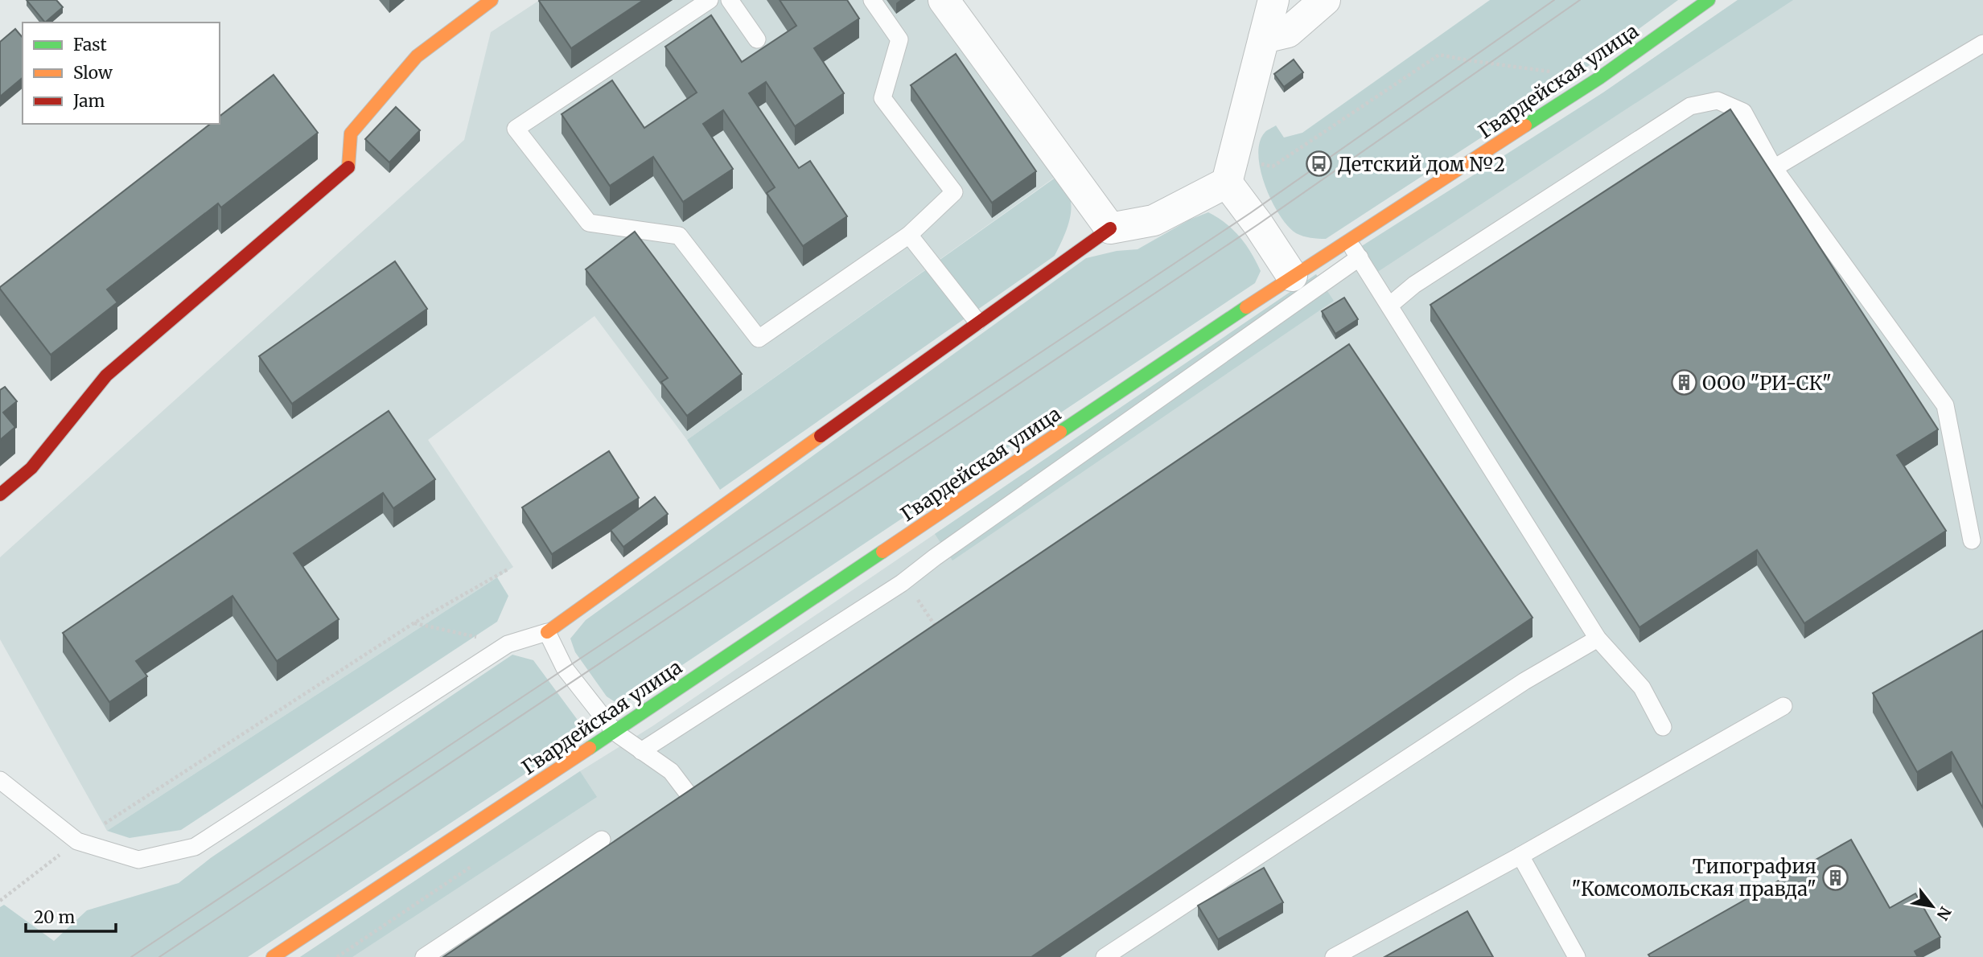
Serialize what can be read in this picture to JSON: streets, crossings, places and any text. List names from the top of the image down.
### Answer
{
  "streets": {
    "street": ["Гвардейская улица"]
  },
  "places": {
    "bus stop": ["Детский дом №2"],
    "building": ["ООО \"РИ-СК\"", "Типография \"Комсомольская правда\""]
  },
  "legend": ["Fast", "Slow", "Jam"],
  "scale_bar": "20 m",
  "north": "bottom right"
}
